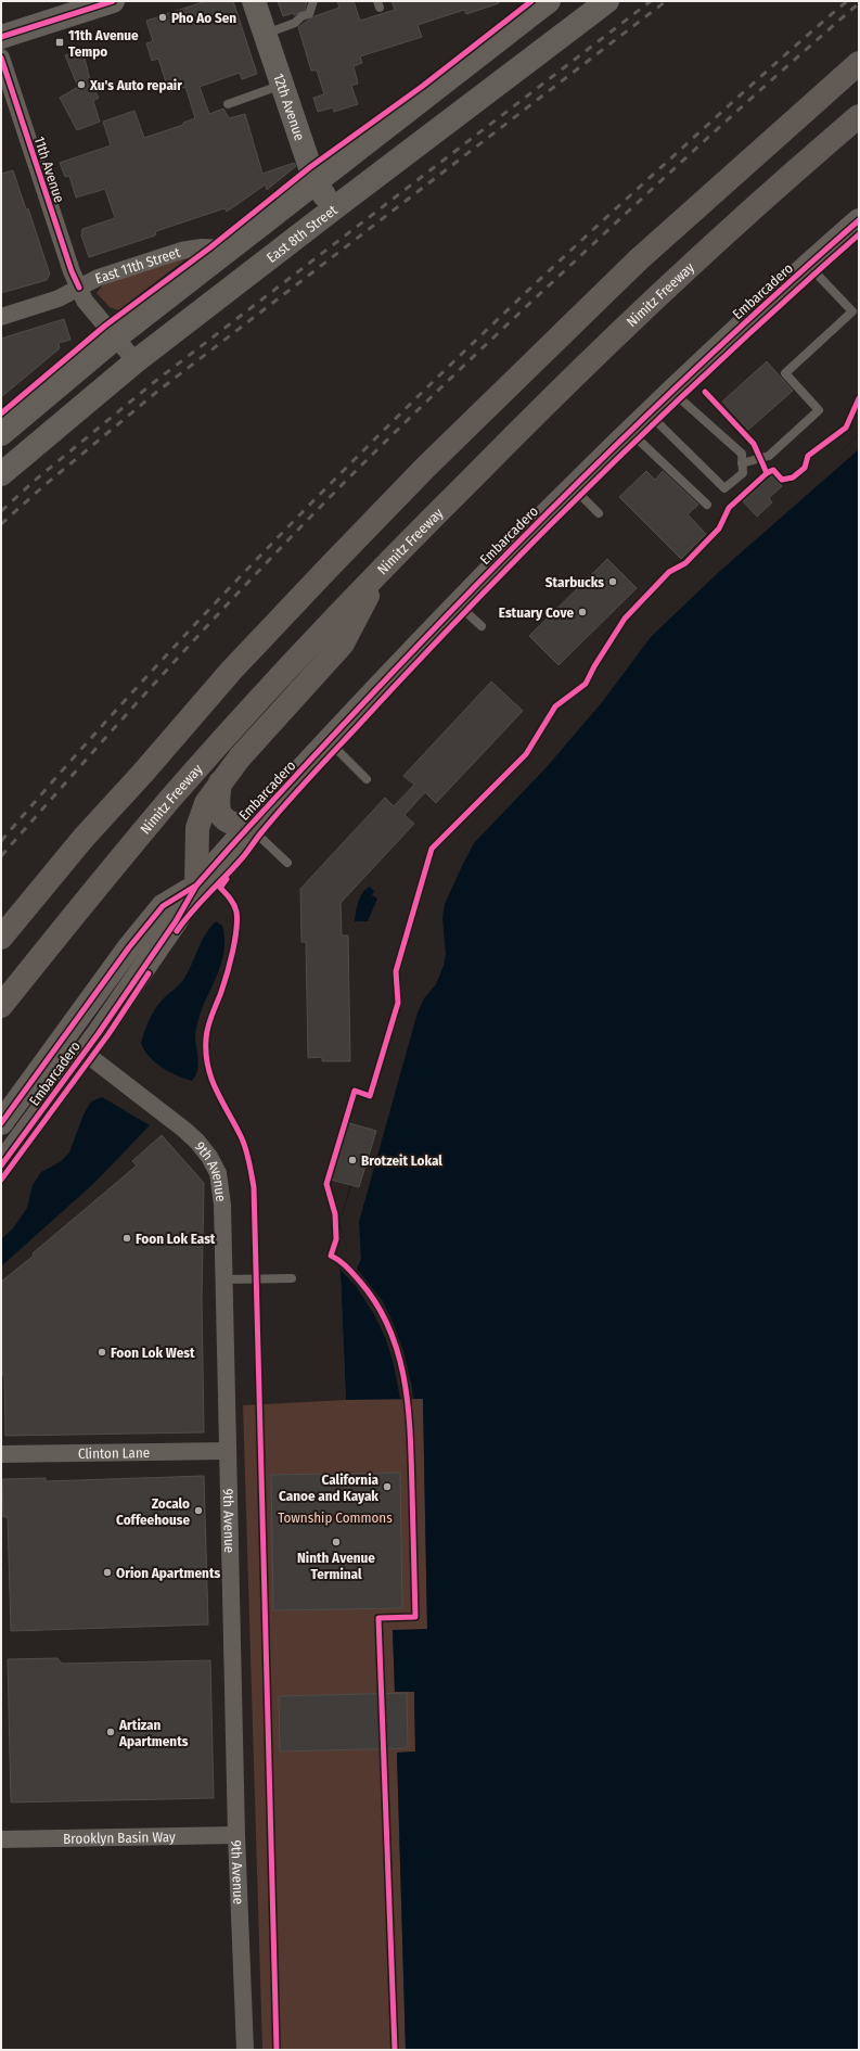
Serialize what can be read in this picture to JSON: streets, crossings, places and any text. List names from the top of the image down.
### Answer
{
  "streets": {
    "highway": ["Nimitz Freeway"],
    "main road": ["12th Avenue", "East 8th Street", "Embarcadero"],
    "street": [
      "11th Avenue",
      "East 11th Street",
      "9th Avenue",
      "Clinton Lane",
      "Brooklyn Basin Way"
    ]
  },
  "crossings": [
    ["12th Avenue", "East 8th Street"],
    ["11th Avenue", "East 8th Street"],
    ["11th Avenue", "East 11th Street"],
    ["Embarcadero", "9th Avenue"],
    ["9th Avenue", "Clinton Lane"],
    ["9th Avenue", "Brooklyn Basin Way"]
  ],
  "parks": ["Township Commons"],
  "places": {
    "other": [
      "Pho Ao Sen",
      "Xu's Auto repair",
      "Starbucks",
      "Estuary Cove",
      "Brotzeit Lokal",
      "Foon Lok East",
      "Foon Lok West",
      "California Canoe and Kayak",
      "Zocalo Coffeehouse",
      "Ninth Avenue Terminal",
      "Orion Apartments",
      "Artizan Apartments"
    ],
    "transit": ["11th Avenue Tempo"]
  }
}
